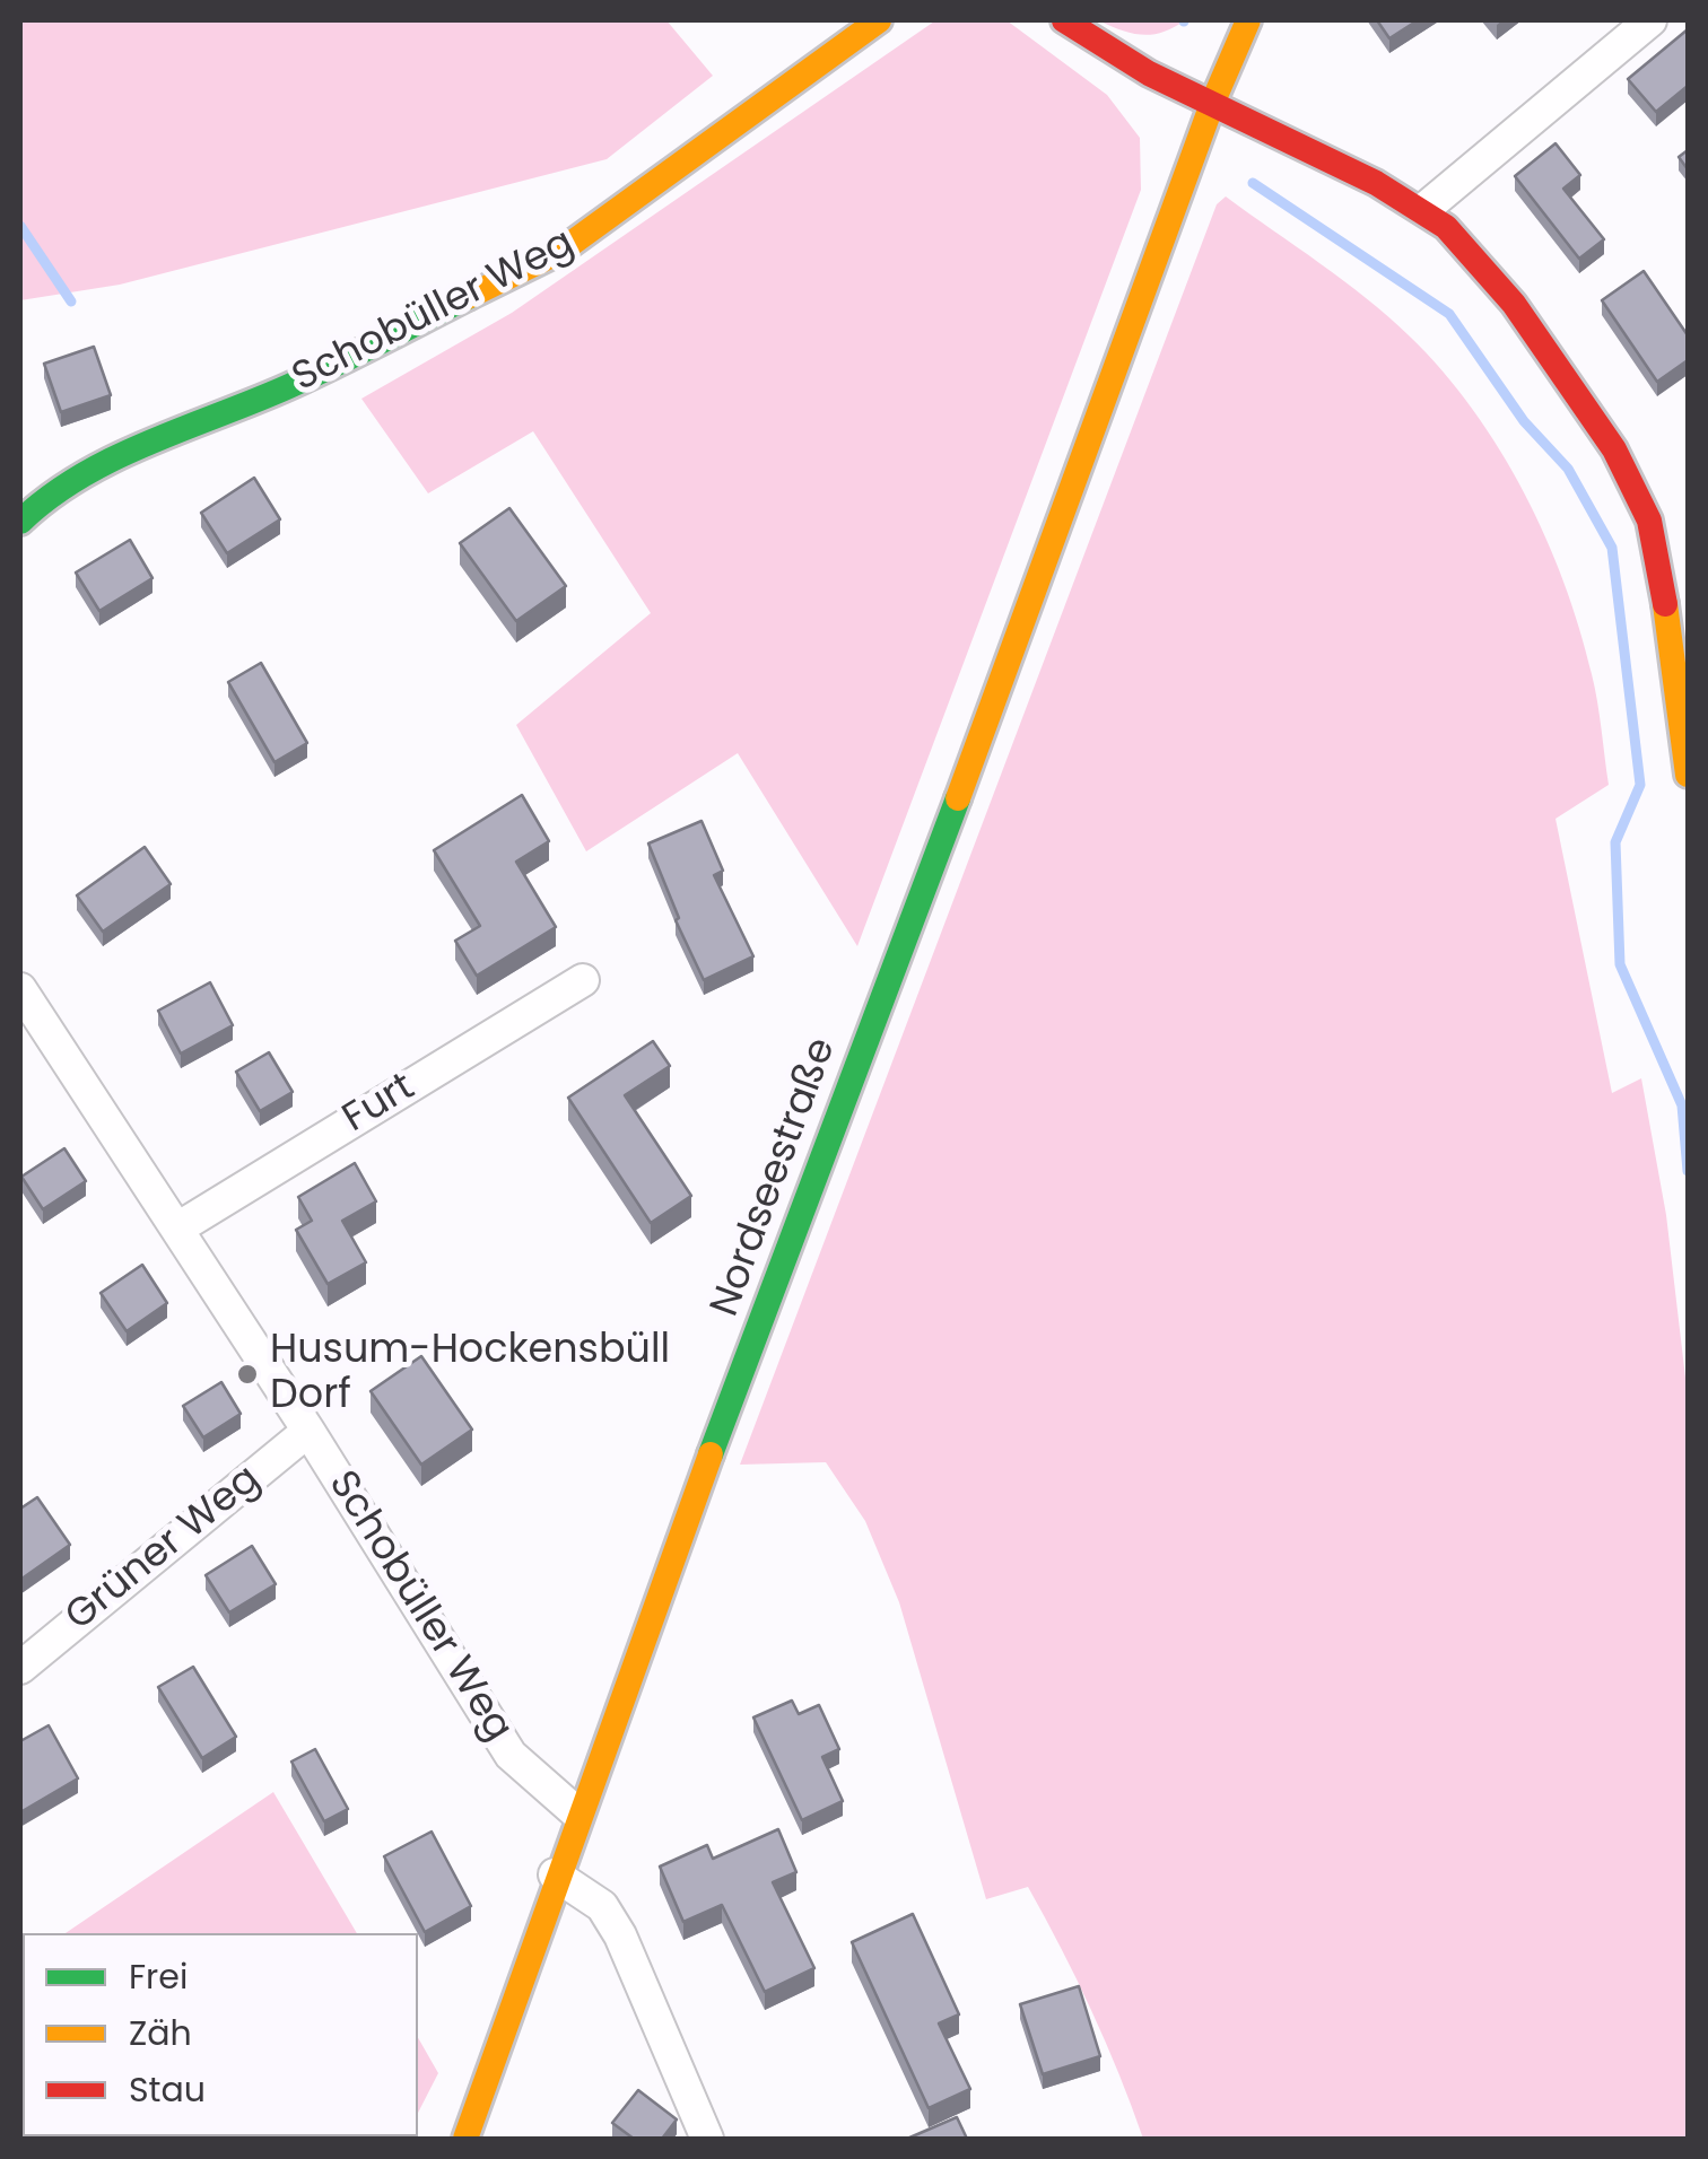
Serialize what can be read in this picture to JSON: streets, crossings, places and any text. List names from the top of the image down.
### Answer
{
  "streets": {
    "main road": ["Schobüller Weg", "Nordseestraße"],
    "street": ["Furt", "Grüner Weg"]
  },
  "crossings": [
    ["Schobüller Weg", "Furt"],
    ["Schobüller Weg", "Nordseestraße"],
    ["Schobüller Weg", "Grüner Weg"]
  ],
  "places": ["Husum-Hockensbüll Dorf"],
  "legend": ["Frei", "Zäh", "Stau"]
}
